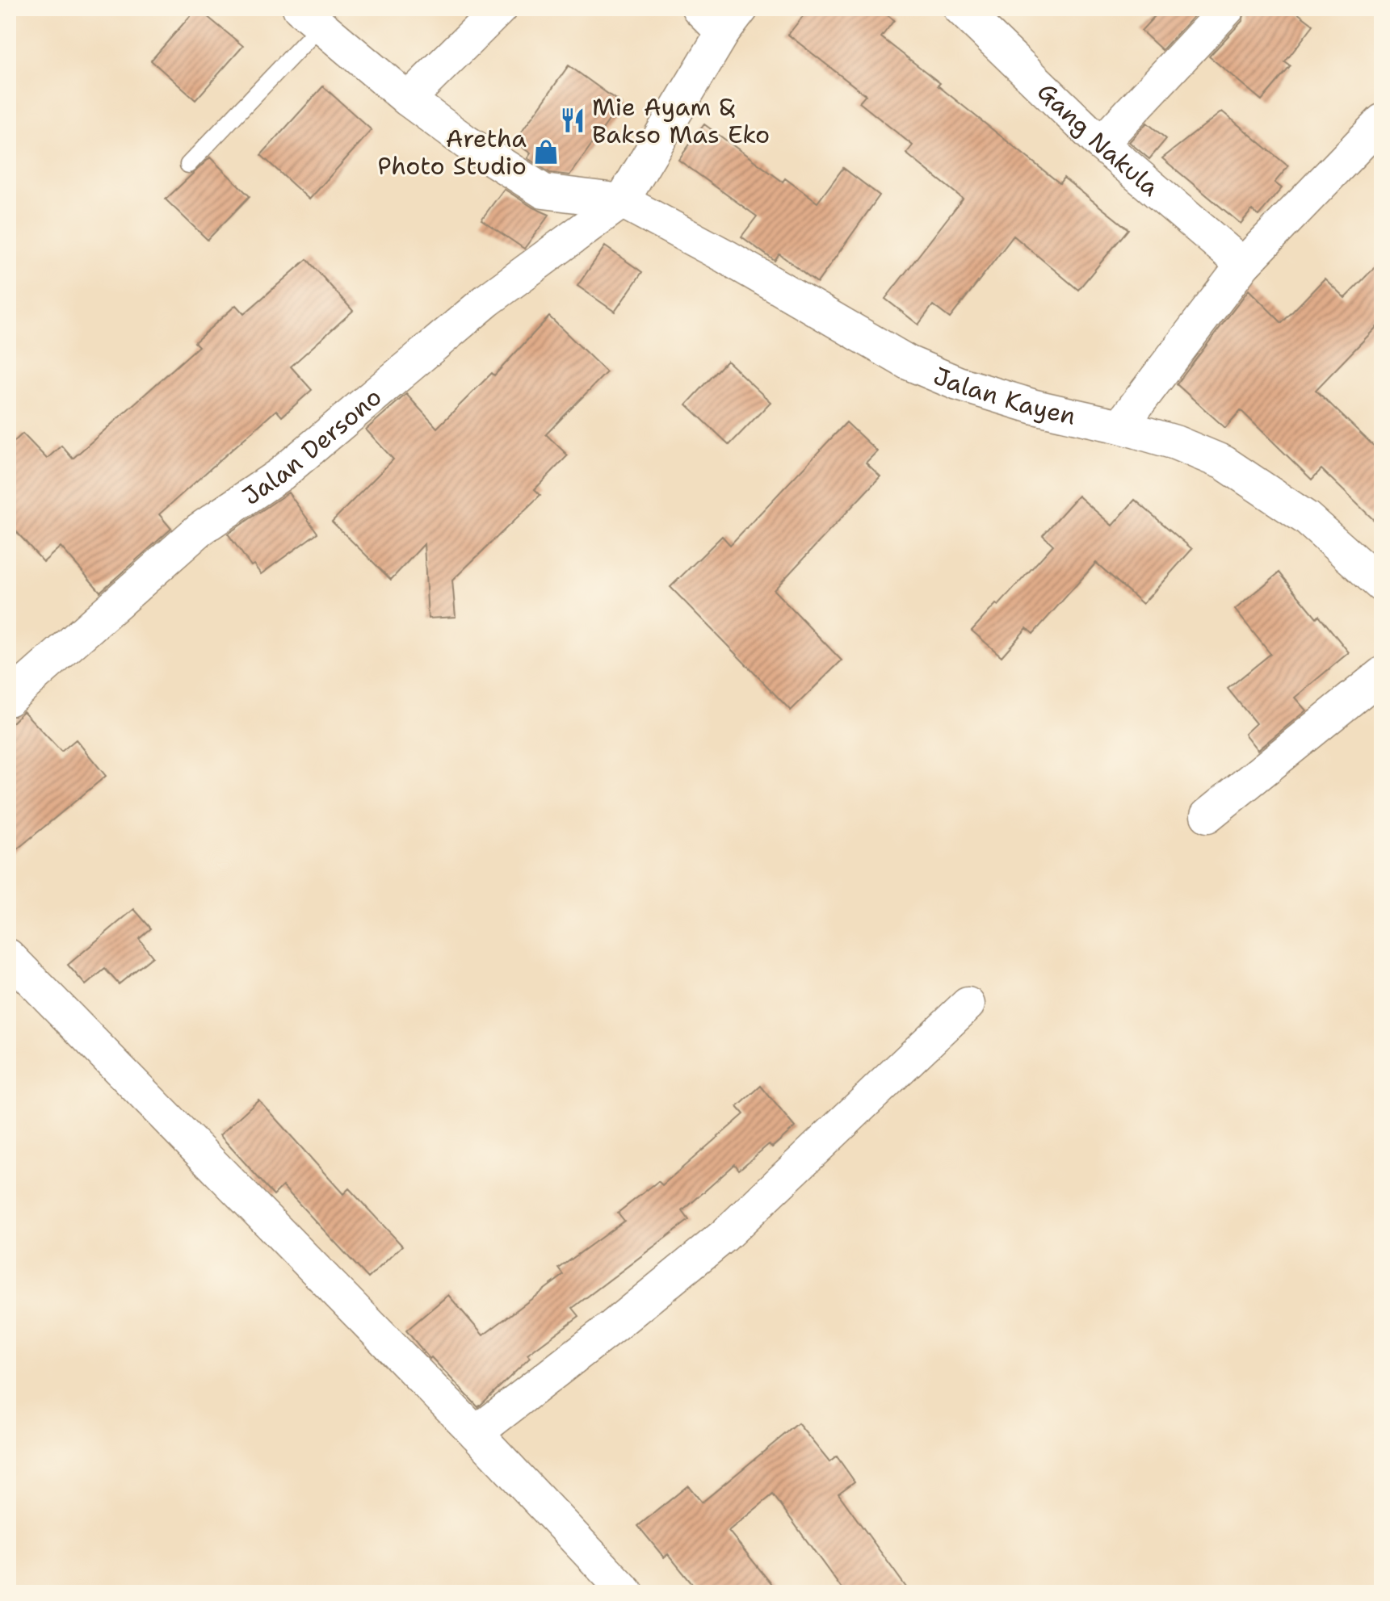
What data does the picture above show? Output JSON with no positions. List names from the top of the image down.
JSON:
{
  "streets": {
    "street": ["Gang Nakula", "Jalan Kayen", "Jalan Dersono"]
  },
  "crossings": [
    ["Jalan Kayen", "Jalan Dersono"]
  ],
  "places": {
    "restaurant": ["Mie Ayam & Bakso Mas Eko"],
    "shop": ["Aretha Photo Studio"]
  }
}
